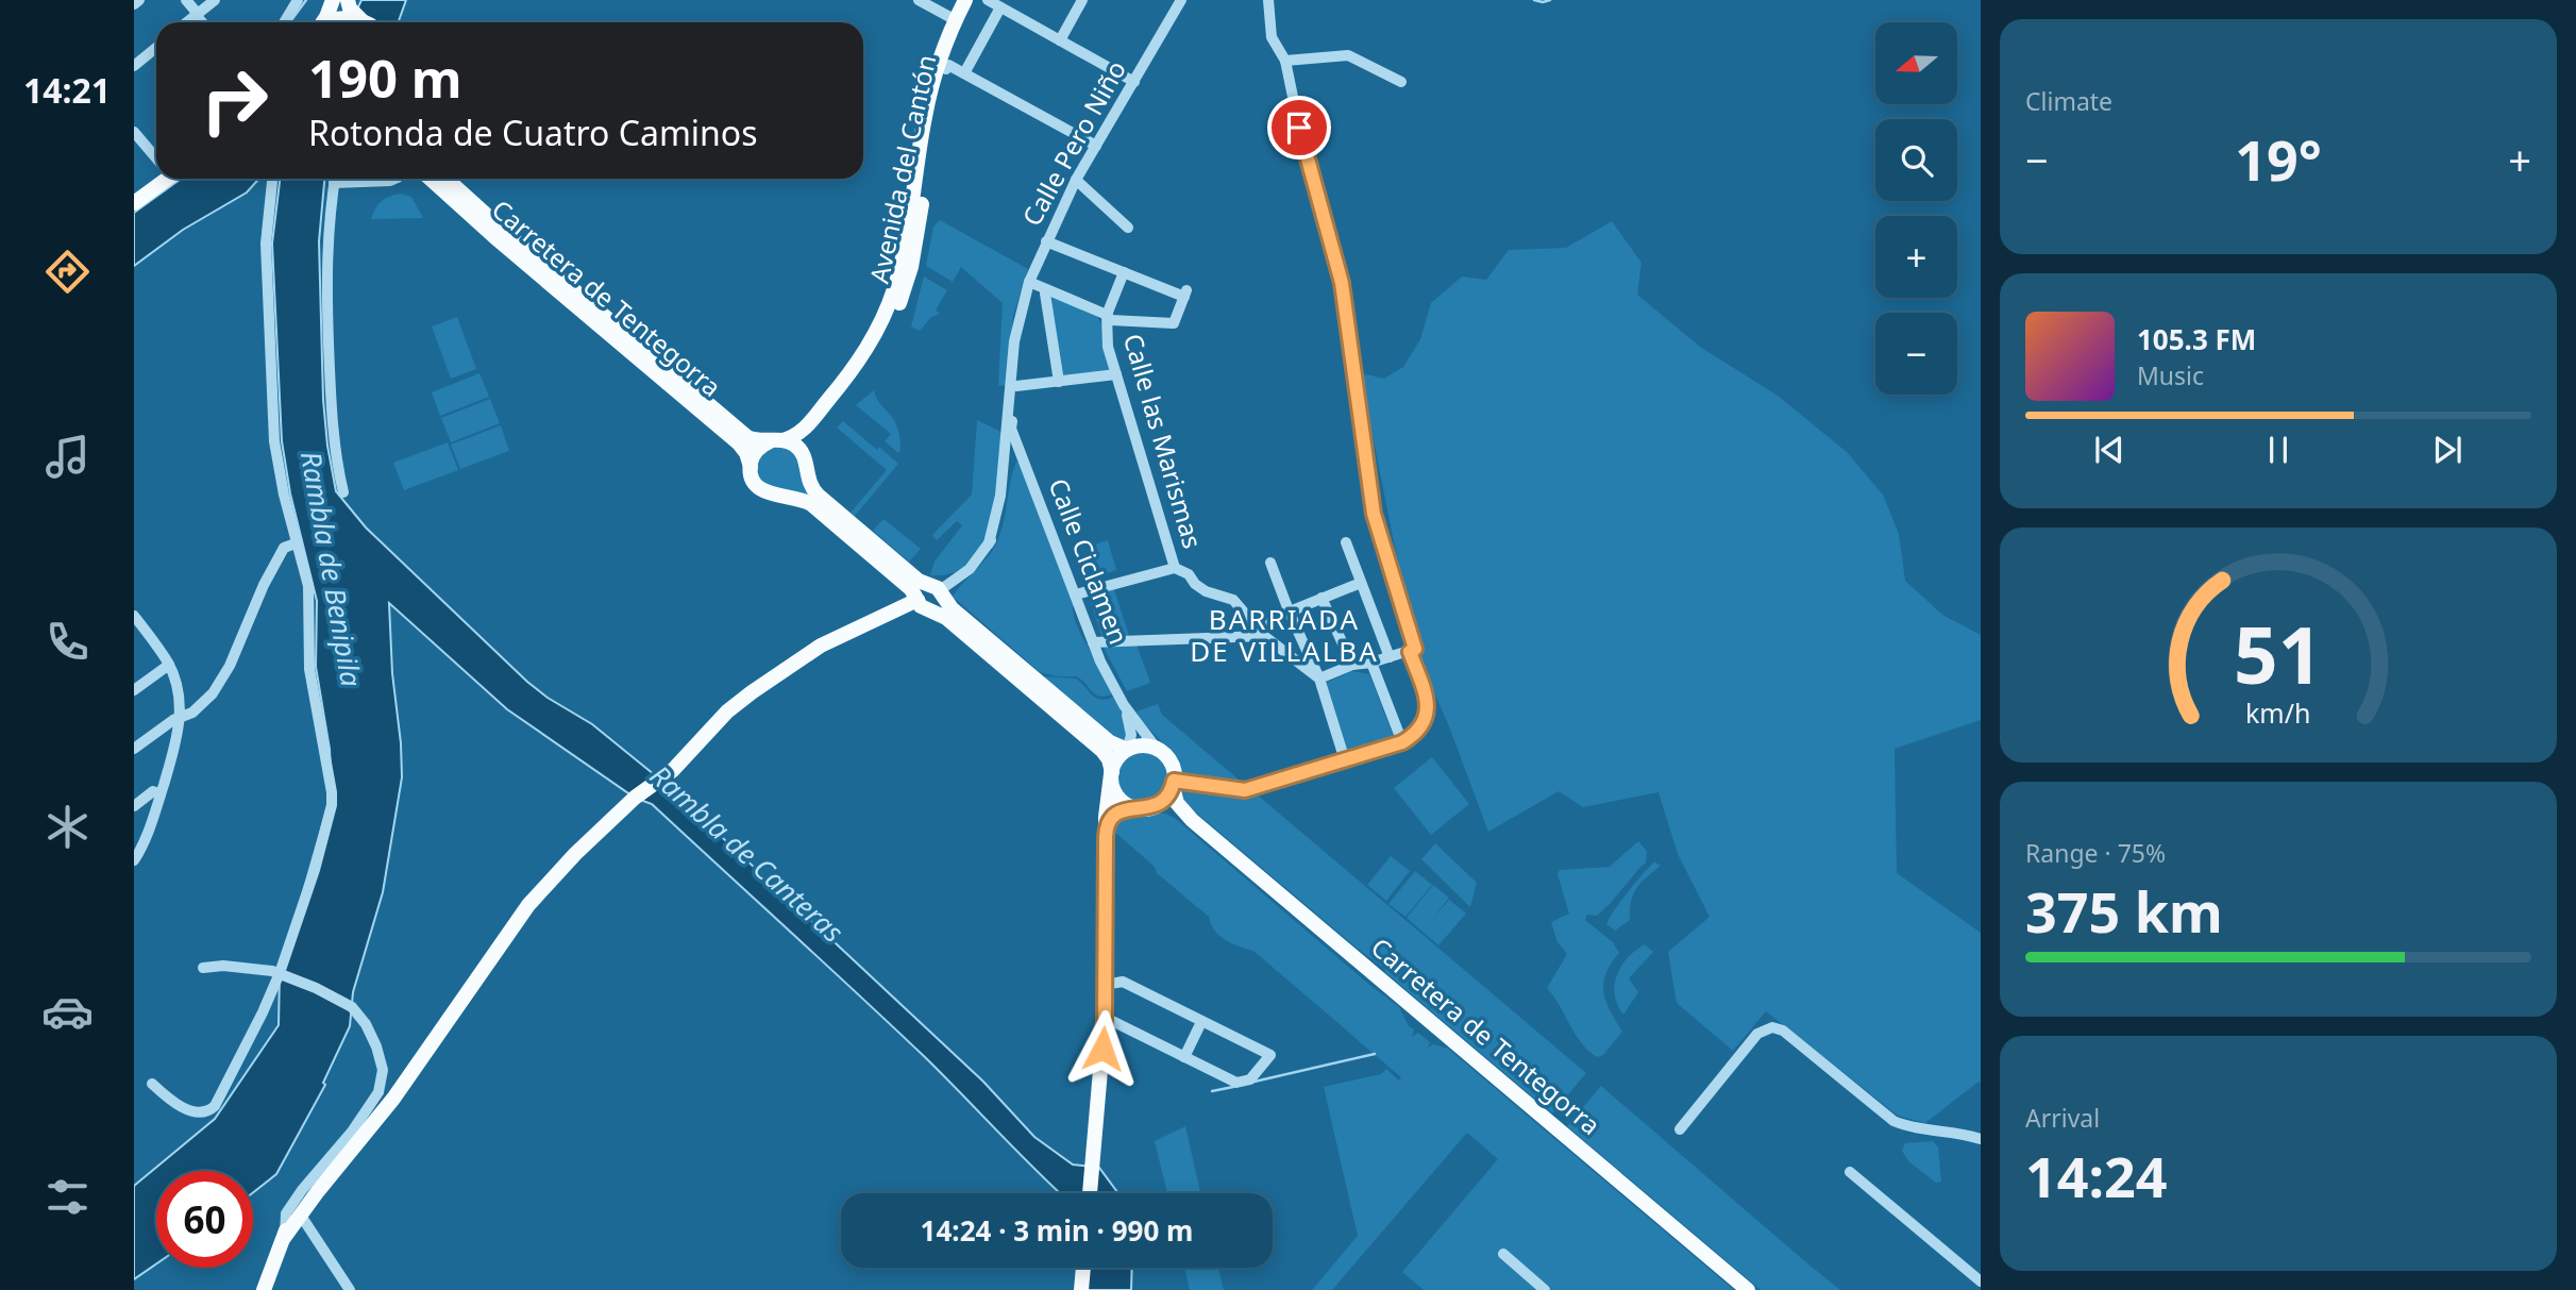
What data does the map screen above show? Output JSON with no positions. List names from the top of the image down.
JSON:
{
  "streets": {
    "main road": ["Avenida del Cantón", "Carretera de Tentegorra"],
    "street": ["Calle Pero Niño", "Calle las Marismas", "Calle Ciclamen"]
  },
  "crossings": [
    ["Calle Pero Niño", "Calle Ciclamen"],
    ["Avenida del Cantón", "Carretera de Tentegorra"],
    ["Carretera de Tentegorra", "Calle Ciclamen"]
  ],
  "districts": ["BARRIADA DE VILLALBA"],
  "water": ["Rambla de Benipila", "Rambla de Canteras"],
  "north": "left",
  "page": {
    "tabs": "14:21",
    "tile": [
      "Climate",
      ["Range · 75%", "375 km"],
      ["Arrival", "14:24"]
    ],
    "map_buttons": ["+", "−"],
    "turn": ["190 m", "Rotonda de Cuatro Caminos"],
    "heat": ["−", "19°", "+"],
    "song": ["105.3 FM", "Music"],
    "limit": "60",
    "trip": "14:24 · 3 min · 990 m",
    "gauge": ["51", "km/h"]
  }
}
